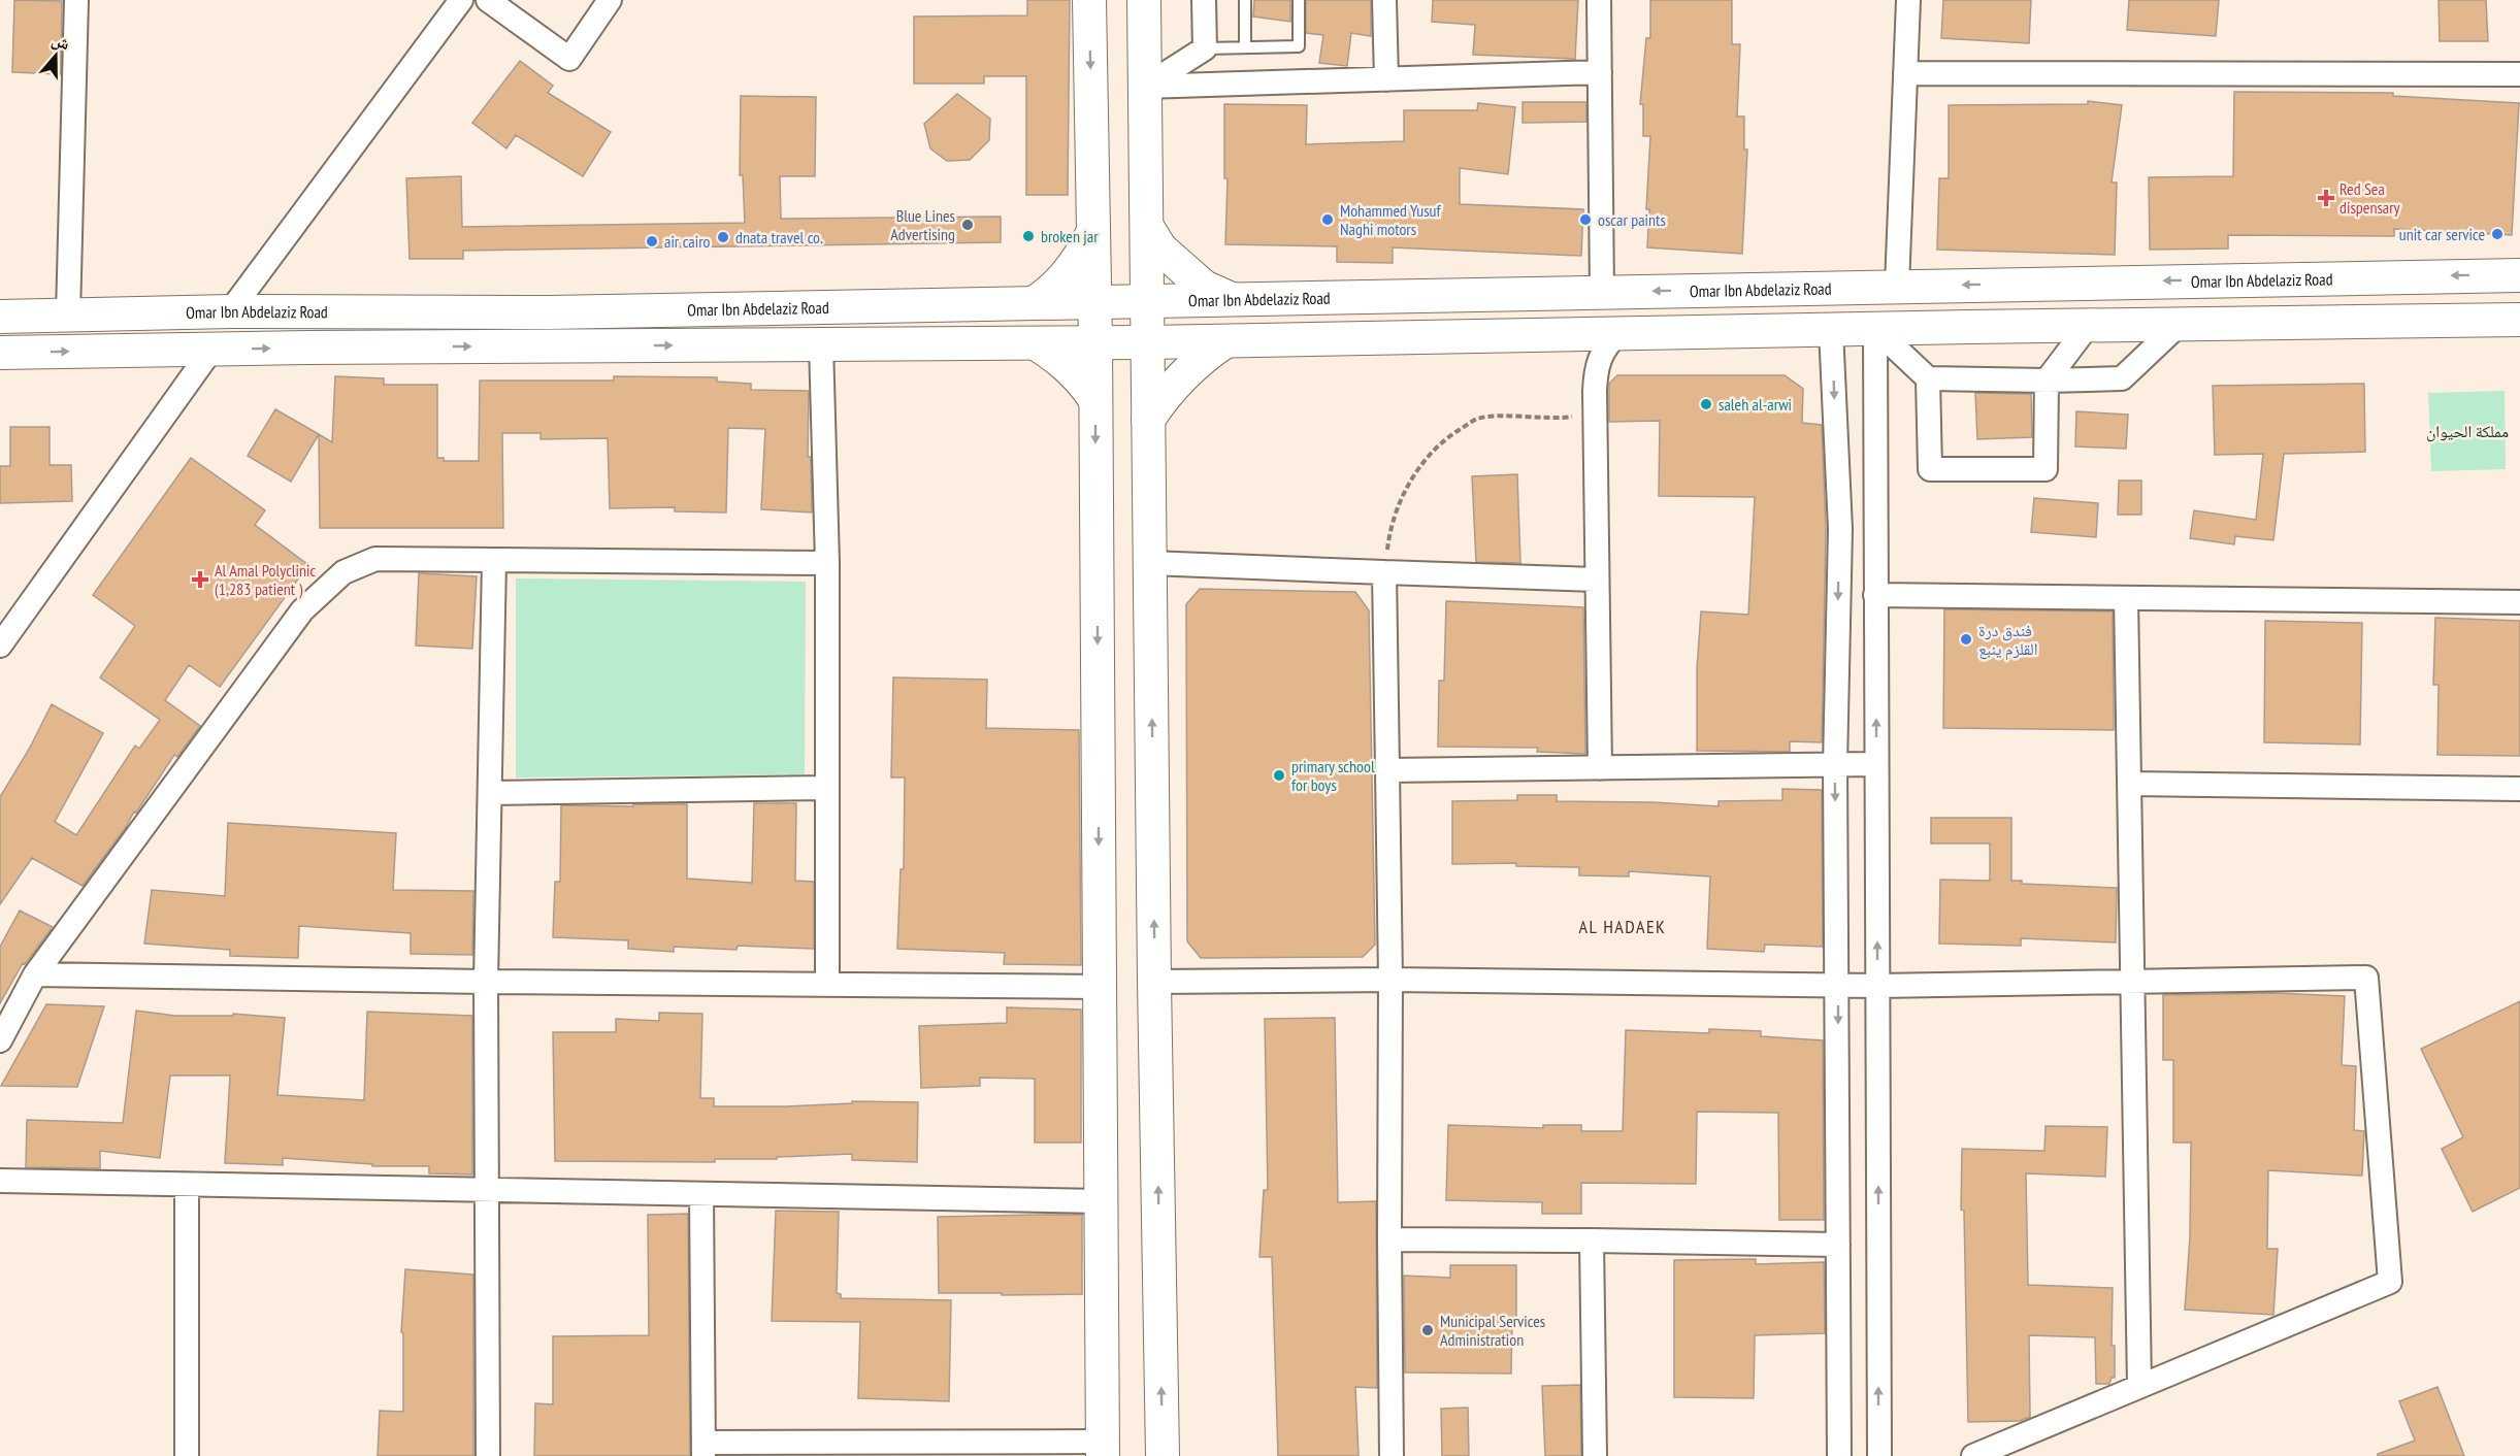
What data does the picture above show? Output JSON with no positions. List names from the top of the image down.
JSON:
{
  "streets": {
    "main road": ["Omar Ibn Abdelaziz Road"]
  },
  "districts": ["AL HADAEK"],
  "parks": ["مملكة الحيوان"],
  "places": {
    "health": ["Red Sea dispensary", "Al Amal Polyclinic (1,283 patient )"],
    "other": [
      "Mohammed Yusuf Naghi motors",
      "oscar paints",
      "Blue Lines Advertising",
      "unit car service",
      "broken jar",
      "dnata travel co.",
      "air cairo",
      "saleh al-arwi",
      "فندق درة القلزم ينبع",
      "primary school for boys",
      "Municipal Services Administration"
    ]
  },
  "north": "top"
}
